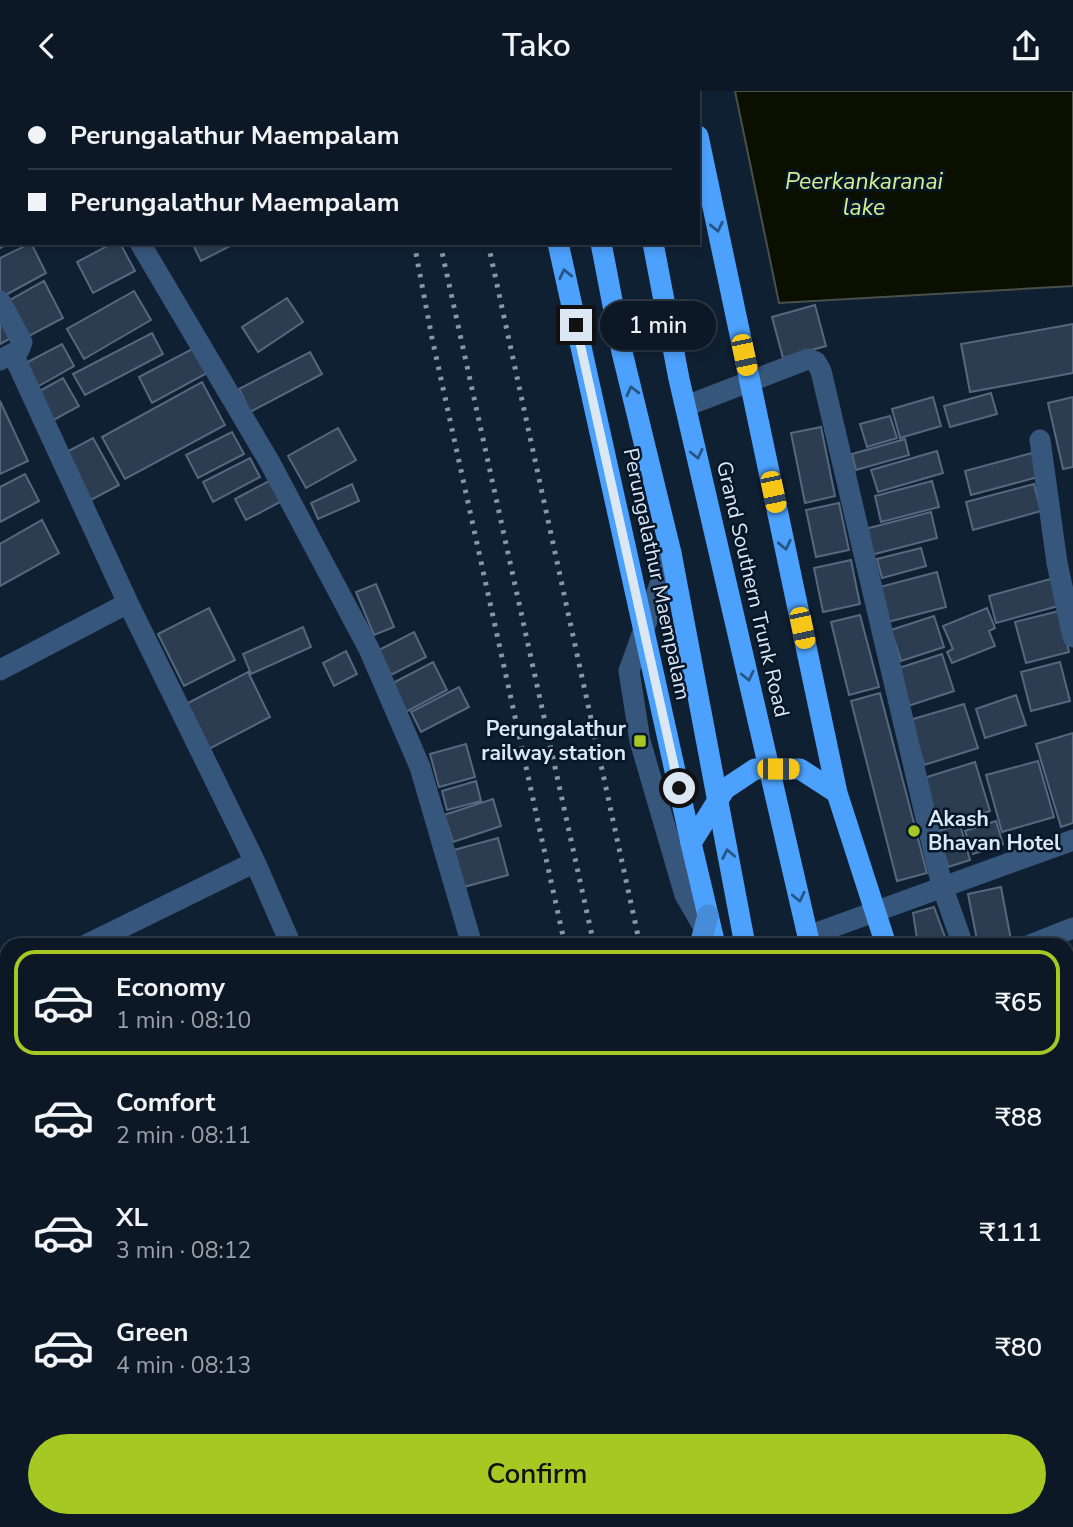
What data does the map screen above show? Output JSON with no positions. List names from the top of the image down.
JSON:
{
  "streets": {
    "highway": ["Perungalathur Maempalam", "Grand Southern Trunk Road"]
  },
  "water": ["Peerkankaranai lake"],
  "places": {
    "transit": ["Perungalathur railway station"],
    "other": ["Akash Bhavan Hotel"]
  },
  "page": {
    "header": "Tako",
    "banner": ["Perungalathur Maempalam", "Perungalathur Maempalam"],
    "bubble": "1 min",
    "list": [
      {
        "name": "Economy",
        "note": "1 min · 08:10",
        "value": "₹65"
      },
      {
        "name": "Comfort",
        "note": "2 min · 08:11",
        "value": "₹88"
      },
      {
        "name": "XL",
        "note": "3 min · 08:12",
        "value": "₹111"
      },
      {
        "name": "Green",
        "note": "4 min · 08:13",
        "value": "₹80"
      }
    ],
    "buttons": "Confirm"
  }
}
